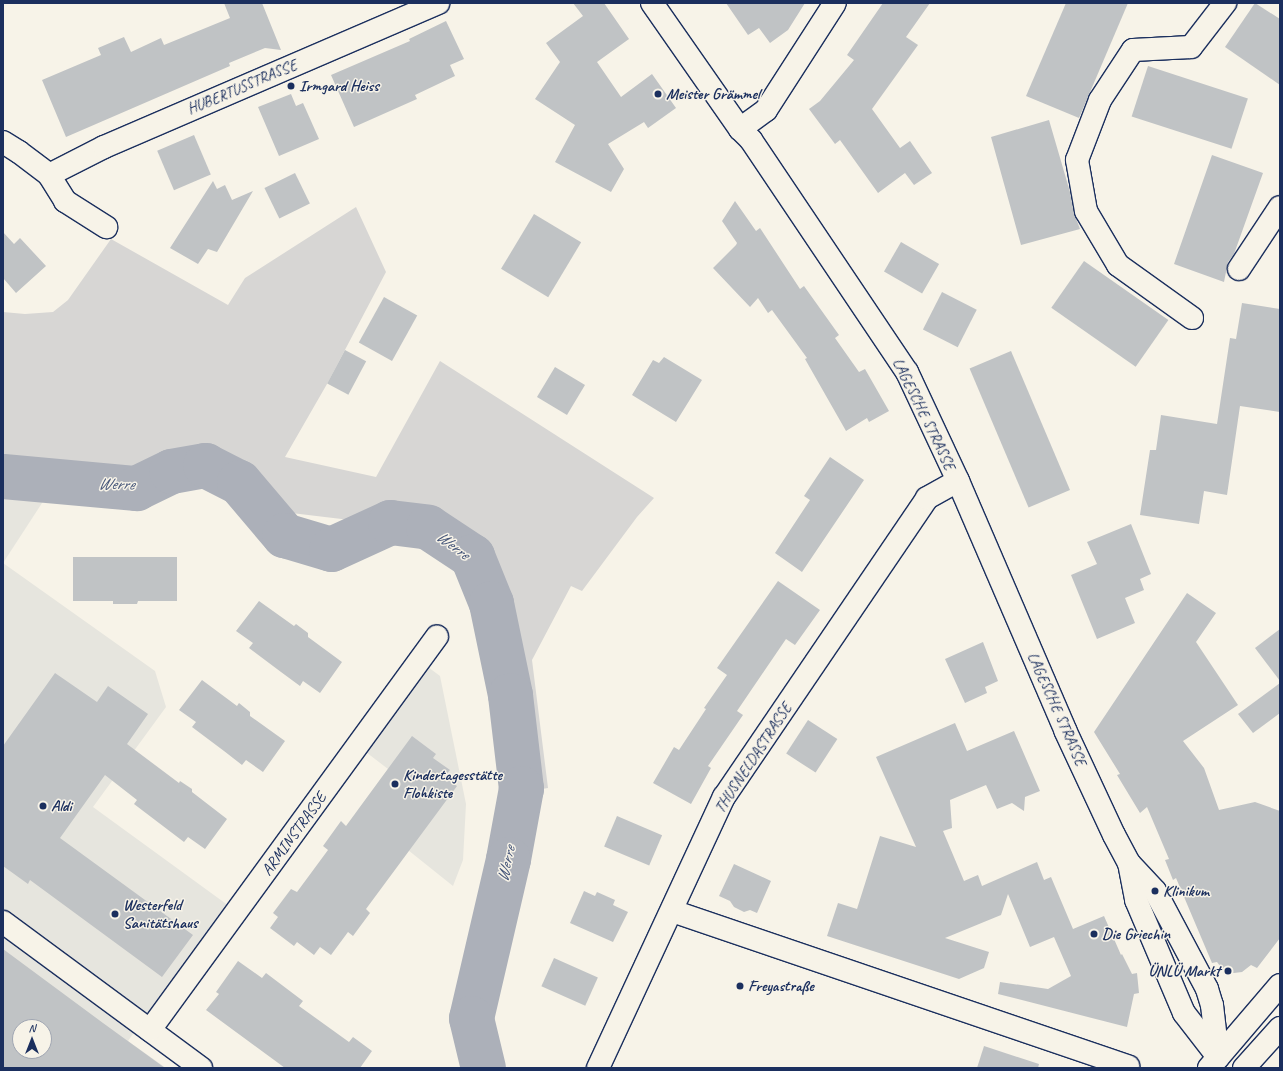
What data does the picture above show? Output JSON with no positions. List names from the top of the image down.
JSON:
{
  "streets": {
    "street": [
      "HUBERTUSSTRASSE",
      "LAGESCHE STRASSE",
      "THUSNELDASTRASSE",
      "ARMINSTRASSE"
    ]
  },
  "crossings": [
    ["LAGESCHE STRASSE", "THUSNELDASTRASSE"]
  ],
  "water": ["Werre"],
  "places": [
    "Irmgard Heiss",
    "Meister Grämmel",
    "Kindertagesstätte Flohkiste",
    "Aldi",
    "Klinikum",
    "Westerfeld Sanitätshaus",
    "Die Griechin",
    "ÜNLÜ Markt",
    "Freyastraße"
  ],
  "north": "top"
}
